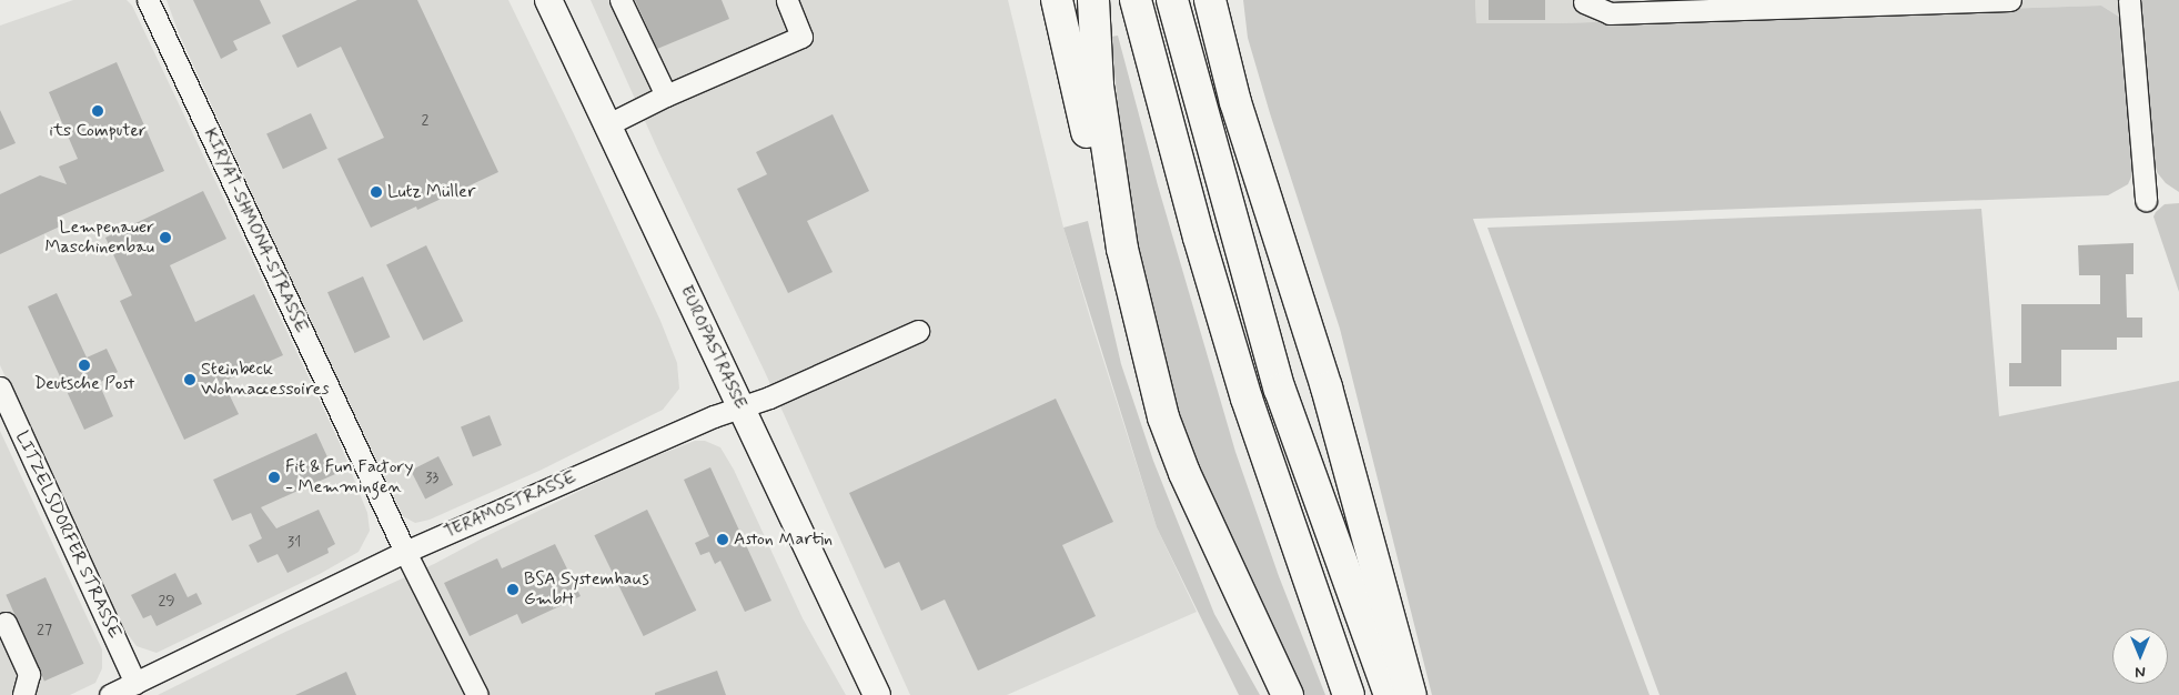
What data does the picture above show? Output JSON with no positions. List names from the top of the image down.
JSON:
{
  "streets": {
    "main road": ["EUROPASTRASSE"],
    "street": ["KIRYAT-SHMONA-STRASSE", "TERAMOSTRASSE", "LITZELSDORFER STRASSE"]
  },
  "crossings": [
    ["KIRYAT-SHMONA-STRASSE", "TERAMOSTRASSE"],
    ["EUROPASTRASSE", "TERAMOSTRASSE"],
    ["TERAMOSTRASSE", "LITZELSDORFER STRASSE"]
  ],
  "places": [
    "its Computer",
    "Lutz Müller",
    "Lempenauer Maschinenbau",
    "Deutsche Post",
    "Steinbeck Wohnaccessoires",
    "Fit & Fun Factory - Memmingen",
    "Aston Martin",
    "BSA Systemhaus GmbH"
  ],
  "house_numbers": [
    "2",
    "33",
    "31",
    "29",
    "27"
  ],
  "north": "bottom"
}
